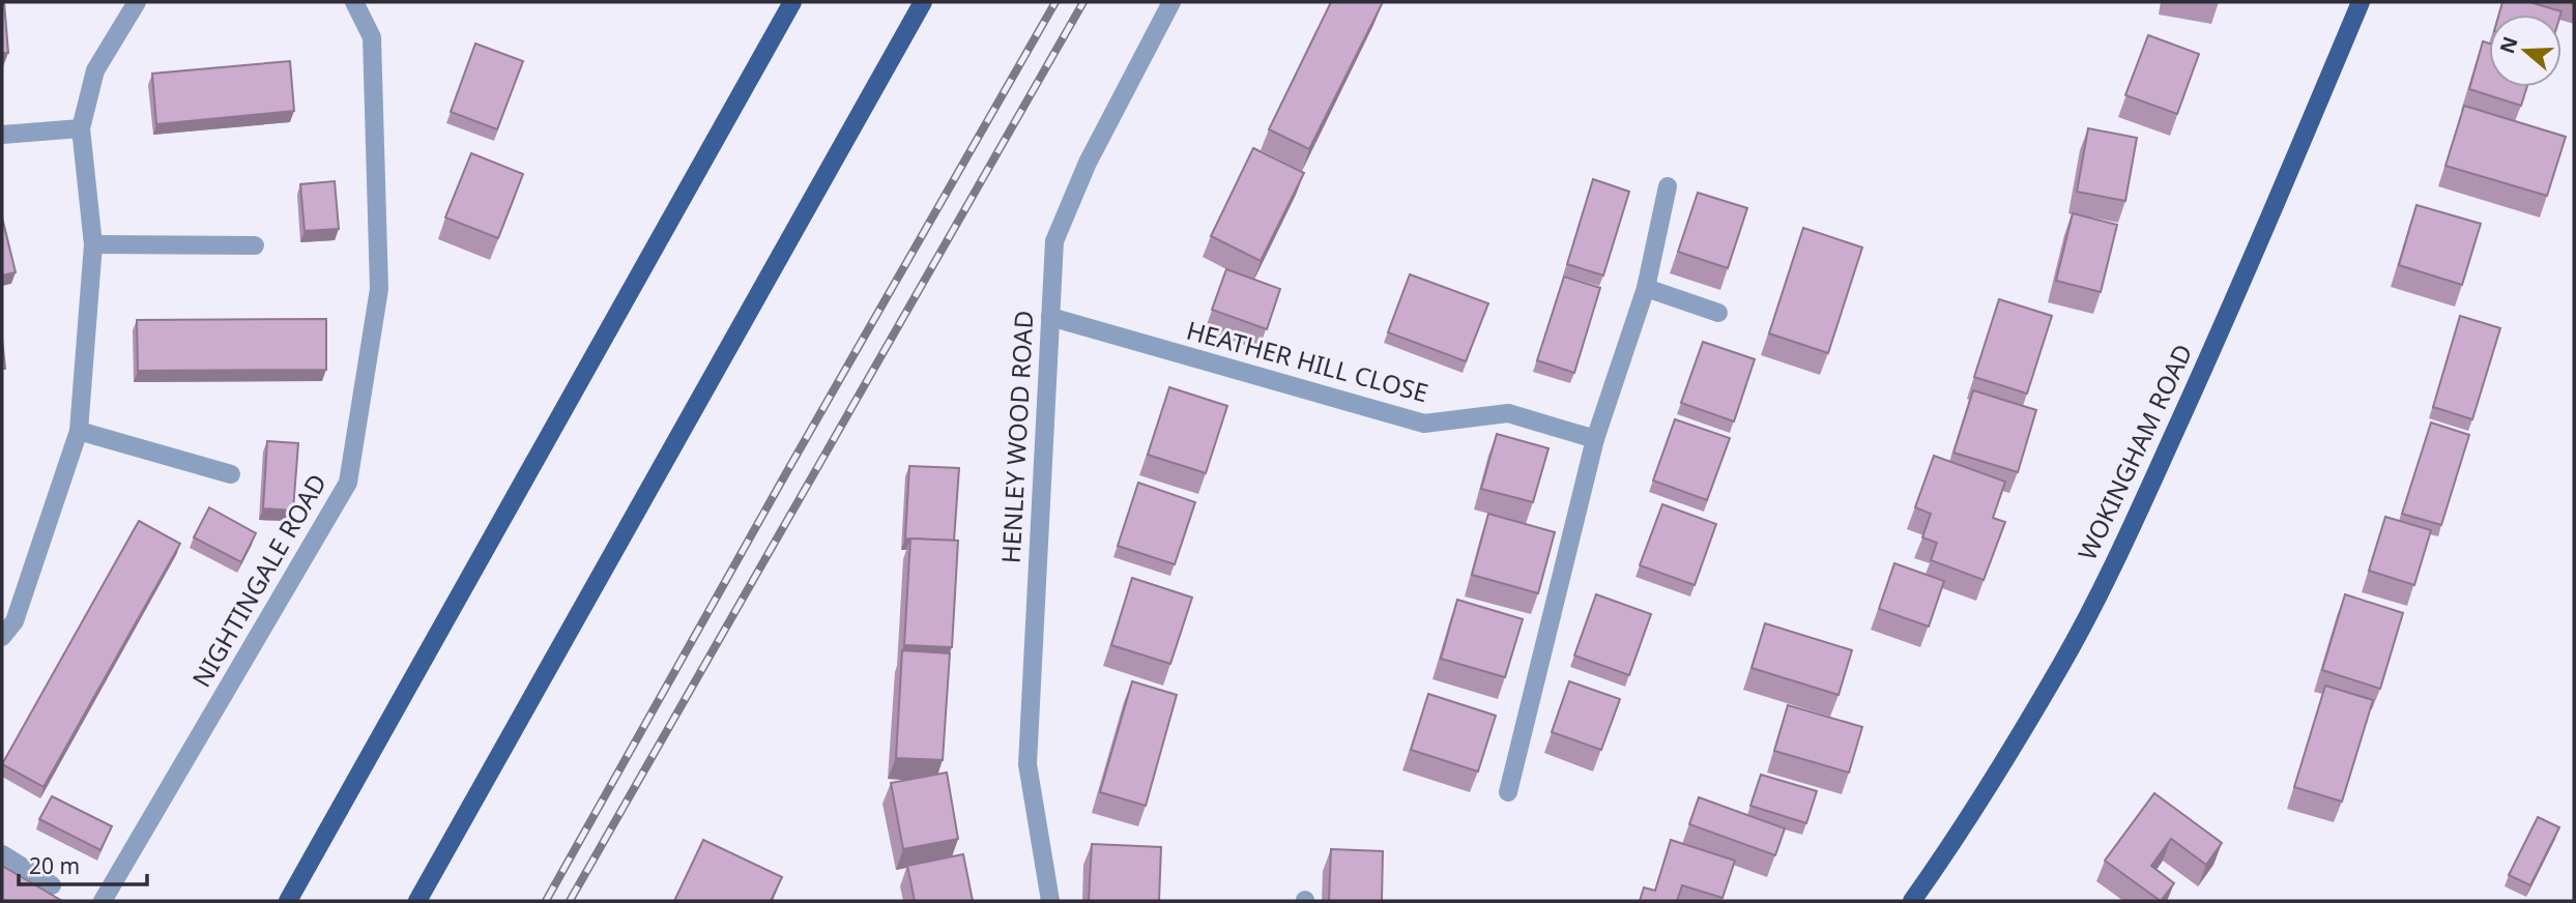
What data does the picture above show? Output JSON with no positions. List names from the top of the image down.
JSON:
{
  "streets": {
    "main road": ["WOKINGHAM ROAD"],
    "street": ["HEATHER HILL CLOSE", "HENLEY WOOD ROAD", "NIGHTINGALE ROAD"]
  },
  "crossings": [
    ["HEATHER HILL CLOSE", "HENLEY WOOD ROAD"]
  ],
  "scale_bar": "20 m",
  "north": "left"
}
